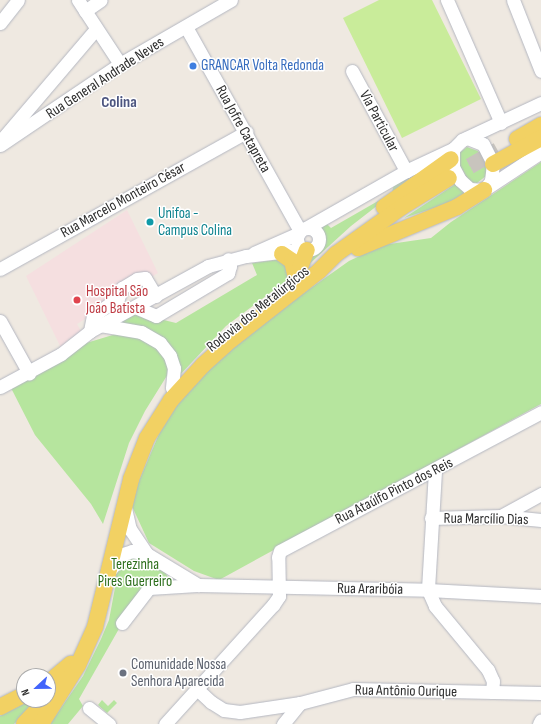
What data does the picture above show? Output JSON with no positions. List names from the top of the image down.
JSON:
{
  "streets": {
    "main road": ["Rodovia dos Metalúrgicos"],
    "street": [
      "Rua General Andrade Neves",
      "Via Particular",
      "Rua Jofre Catapreta",
      "Rua Marcelo Monteiro César",
      "Rua Ataúlfo Pinto dos Reis",
      "Rua Marcílio Dias",
      "Rua Araribóia",
      "Rua Antônio Ourique"
    ]
  },
  "crossings": [
    ["Rua General Andrade Neves", "Rua Jofre Catapreta"],
    ["Rua Jofre Catapreta", "Rua Marcelo Monteiro César"],
    ["Rua Ataúlfo Pinto dos Reis", "Rua Araribóia"]
  ],
  "districts": ["Colina"],
  "parks": ["Terezinha Pires Guerreiro"],
  "places": [
    "GRANCAR Volta Redonda",
    "Unifoa - Campus Colina",
    "Hospital São João Batista",
    "Comunidade Nossa Senhora Aparecida"
  ],
  "north": "left"
}
